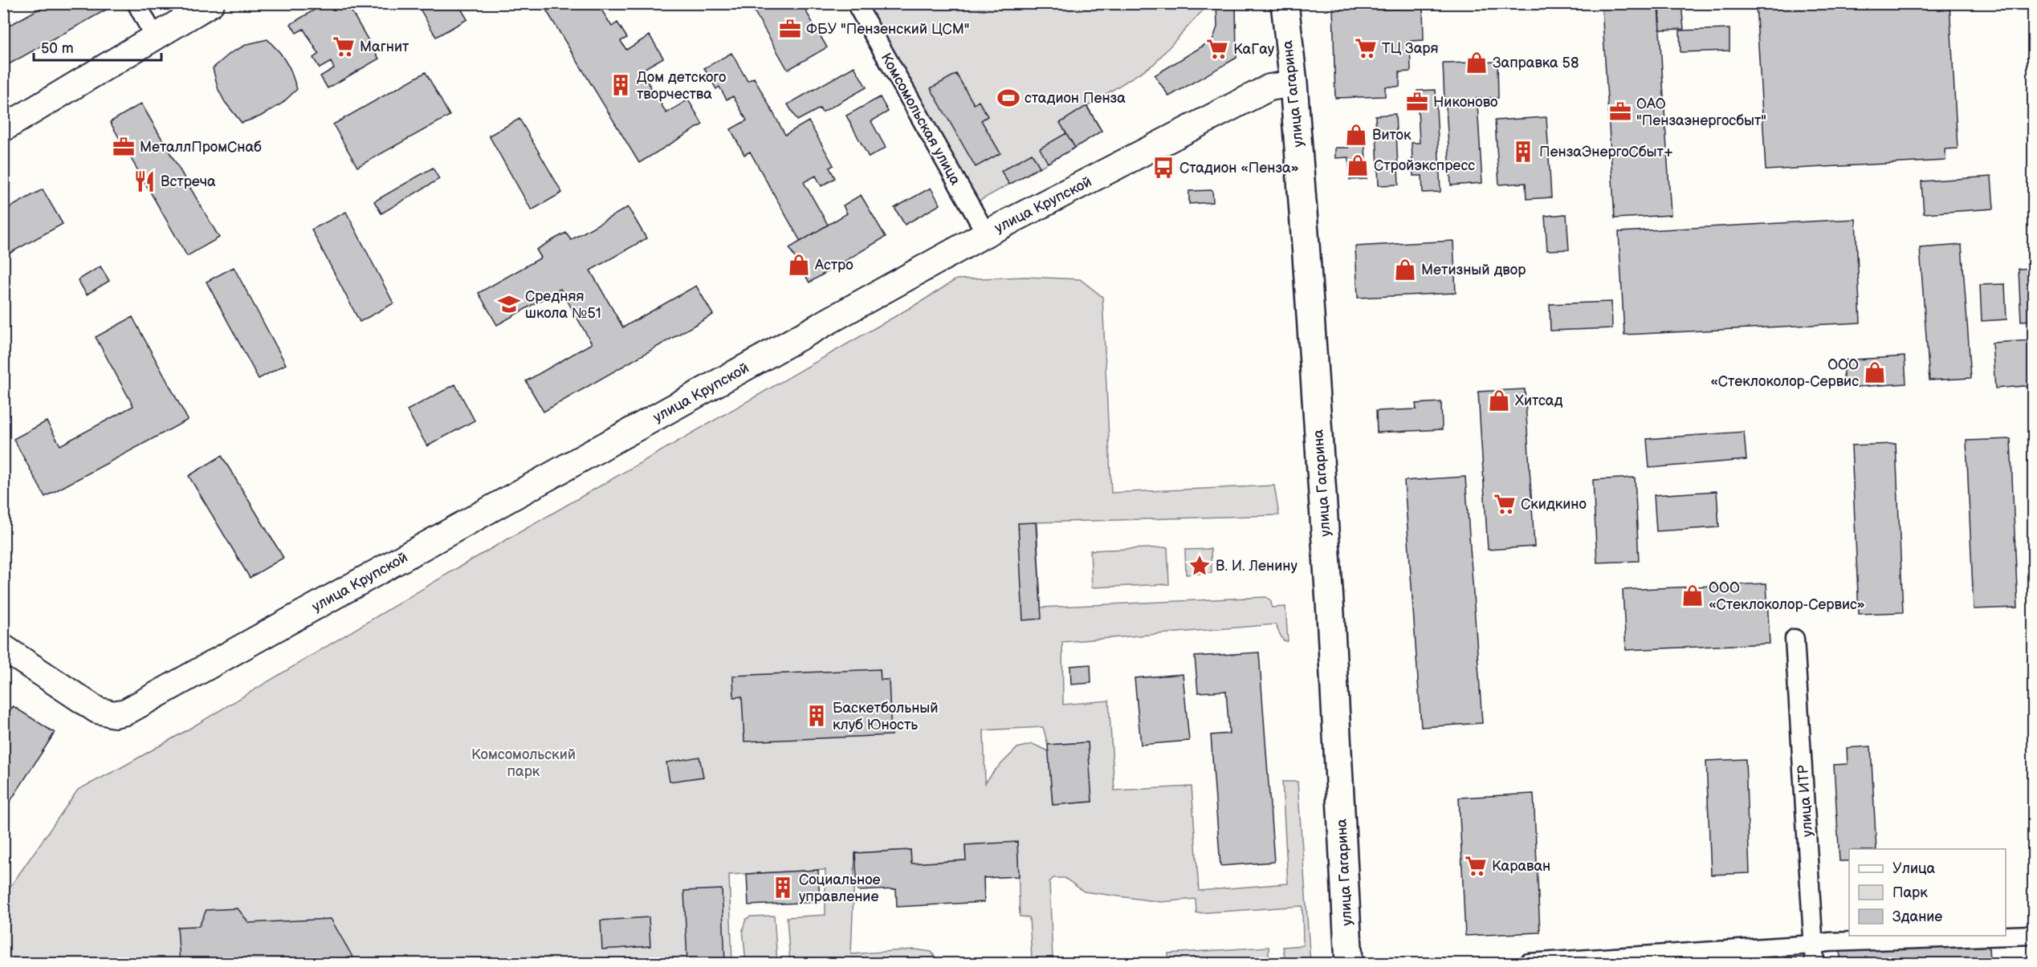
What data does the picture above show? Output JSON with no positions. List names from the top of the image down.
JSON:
{
  "streets": {
    "main road": ["улица Гагарина", "улица Крупской"],
    "street": ["Комсомольская улица", "улица ИТР"]
  },
  "crossings": [
    ["улица Гагарина", "улица Крупской"],
    ["Комсомольская улица", "улица Крупской"]
  ],
  "parks": ["Комсомольский парк"],
  "places": {
    "office": [
      "ФБУ \"Пензенский ЦСМ\"",
      "Никоново",
      "ОАО \"Пензаэнергосбыт\"",
      "МеталлПромСнаб"
    ],
    "supermarket": [
      "Магнит",
      "ТЦ Заря",
      "КаГау",
      "Скидкино",
      "Караван"
    ],
    "shop": [
      "Заправка 58",
      "Виток",
      "Стройэкспресс",
      "Астро",
      "Метизный двор",
      "ООО «Стеклоколор-Сервис",
      "Хитсад",
      "ООО «Стеклоколор-Сервис»"
    ],
    "building": [
      "Дом детского творчества",
      "ПензаЭнергоСбыт+",
      "Баскетбольный клуб Юность",
      "Социальное управление"
    ],
    "sports": ["стадион Пенза"],
    "bus stop": ["Стадион «Пенза»"],
    "restaurant": ["Встреча"],
    "school or university": ["Средняя школа №51"],
    "place": ["В. И. Ленину"]
  },
  "legend": ["Улица", "Парк", "Здание"],
  "scale_bar": "50 m"
}
